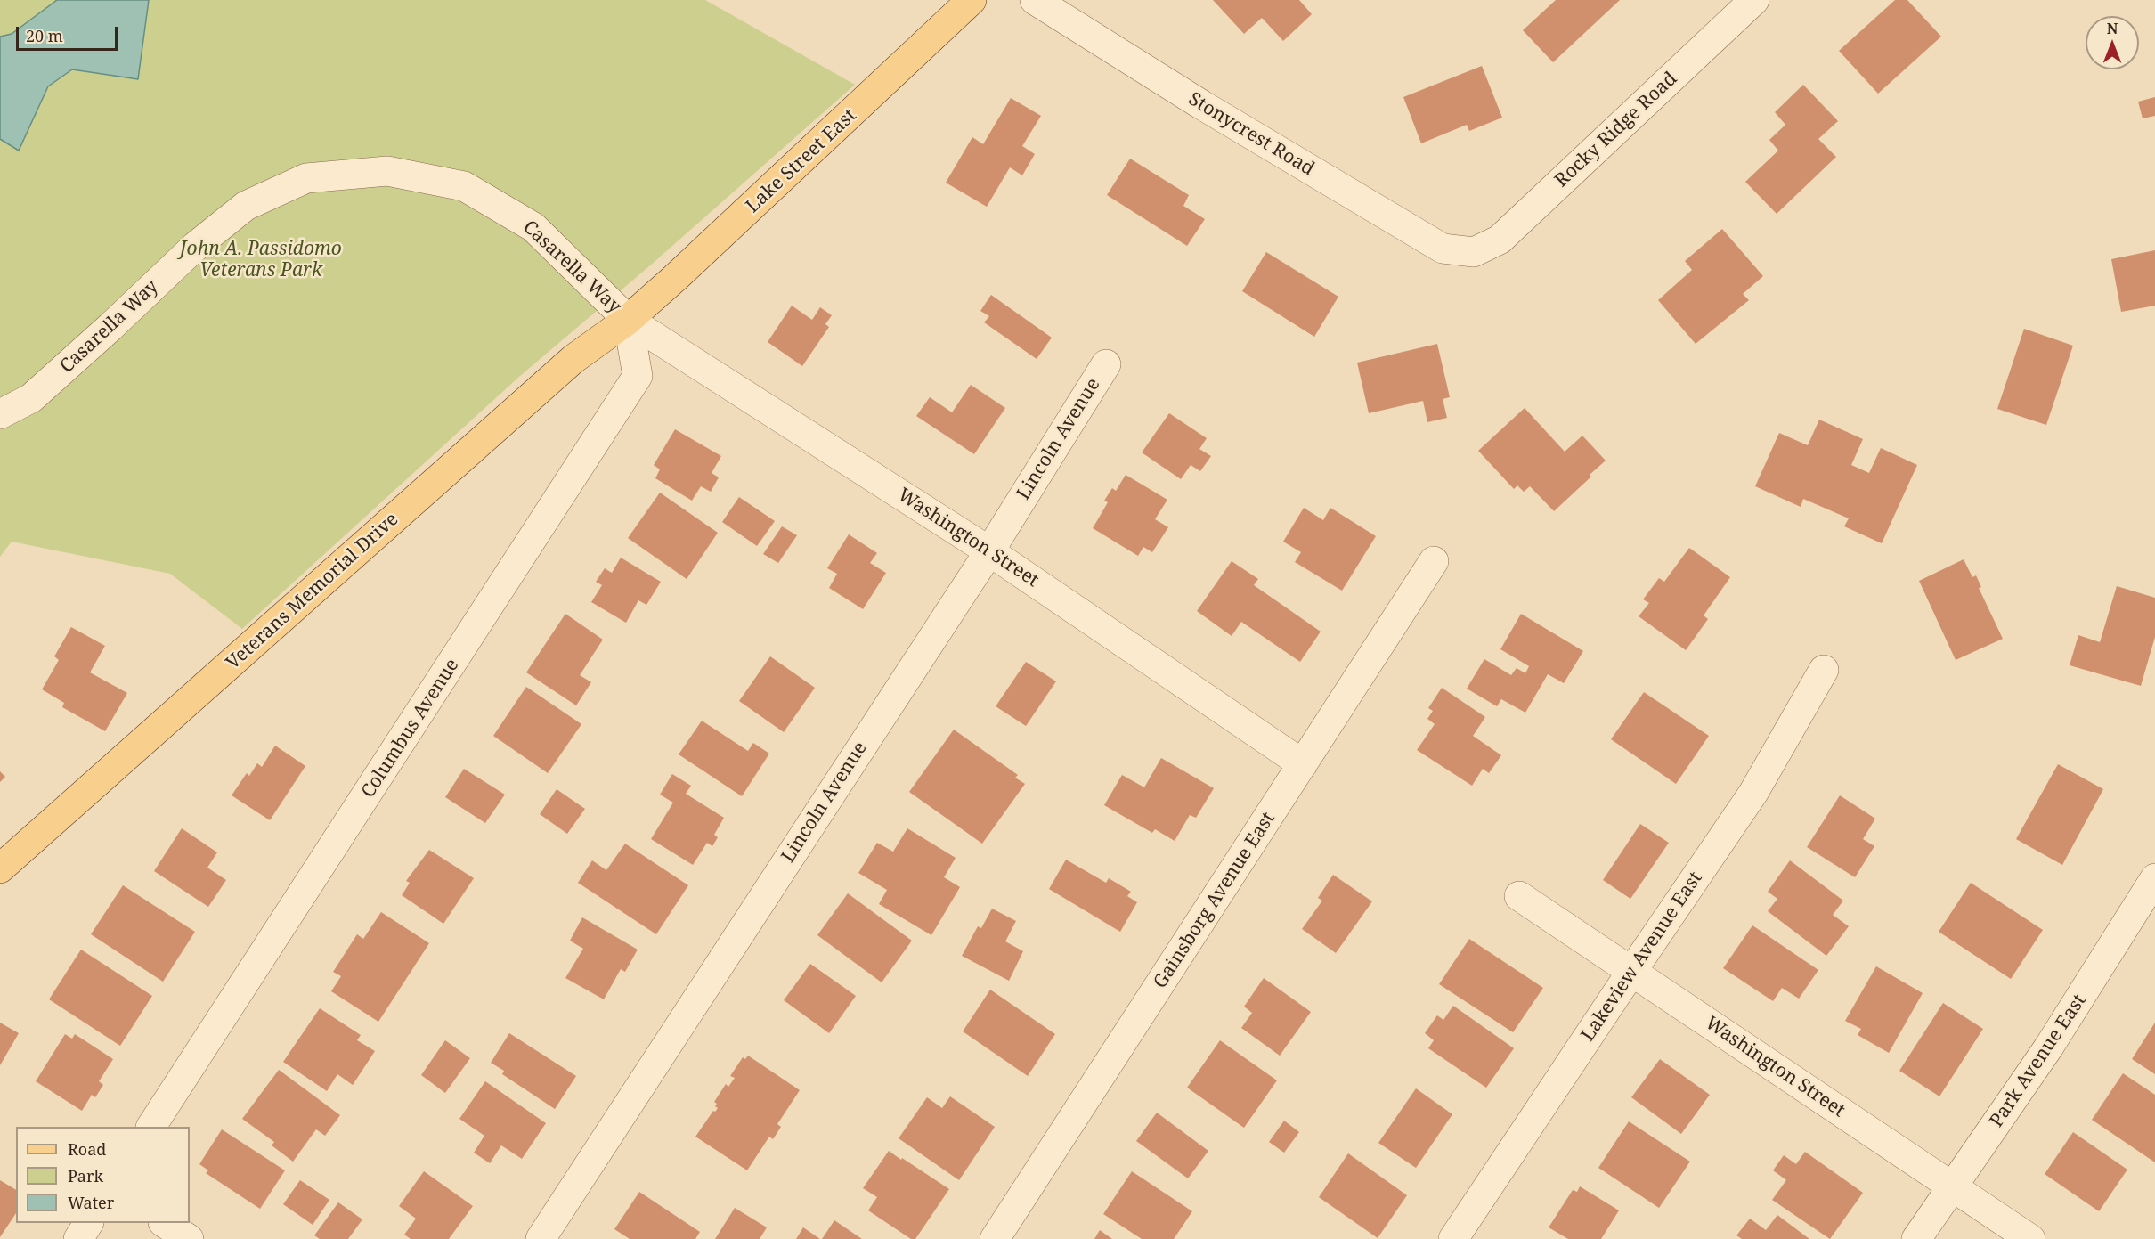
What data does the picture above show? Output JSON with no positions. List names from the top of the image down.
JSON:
{
  "streets": {
    "main road": ["Lake Street East", "Veterans Memorial Drive"],
    "street": [
      "Rocky Ridge Road",
      "Stonycrest Road",
      "Casarella Way",
      "Lincoln Avenue",
      "Washington Street",
      "Columbus Avenue",
      "Gainsborg Avenue East",
      "Lakeview Avenue East",
      "Park Avenue East"
    ]
  },
  "crossings": [
    ["Rocky Ridge Road", "Stonycrest Road"],
    ["Lake Street East", "Casarella Way"],
    ["Lake Street East", "Washington Street"],
    ["Lake Street East", "Veterans Memorial Drive"],
    ["Lake Street East", "Columbus Avenue"],
    ["Casarella Way", "Washington Street"],
    ["Casarella Way", "Veterans Memorial Drive"],
    ["Casarella Way", "Columbus Avenue"],
    ["Lincoln Avenue", "Washington Street"],
    ["Washington Street", "Veterans Memorial Drive"],
    ["Washington Street", "Columbus Avenue"],
    ["Washington Street", "Gainsborg Avenue East"],
    ["Washington Street", "Lakeview Avenue East"],
    ["Washington Street", "Park Avenue East"],
    ["Veterans Memorial Drive", "Columbus Avenue"]
  ],
  "parks": ["John A. Passidomo Veterans Park"],
  "legend": ["Road", "Park", "Water"],
  "scale_bar": "20 m",
  "north": "top"
}
